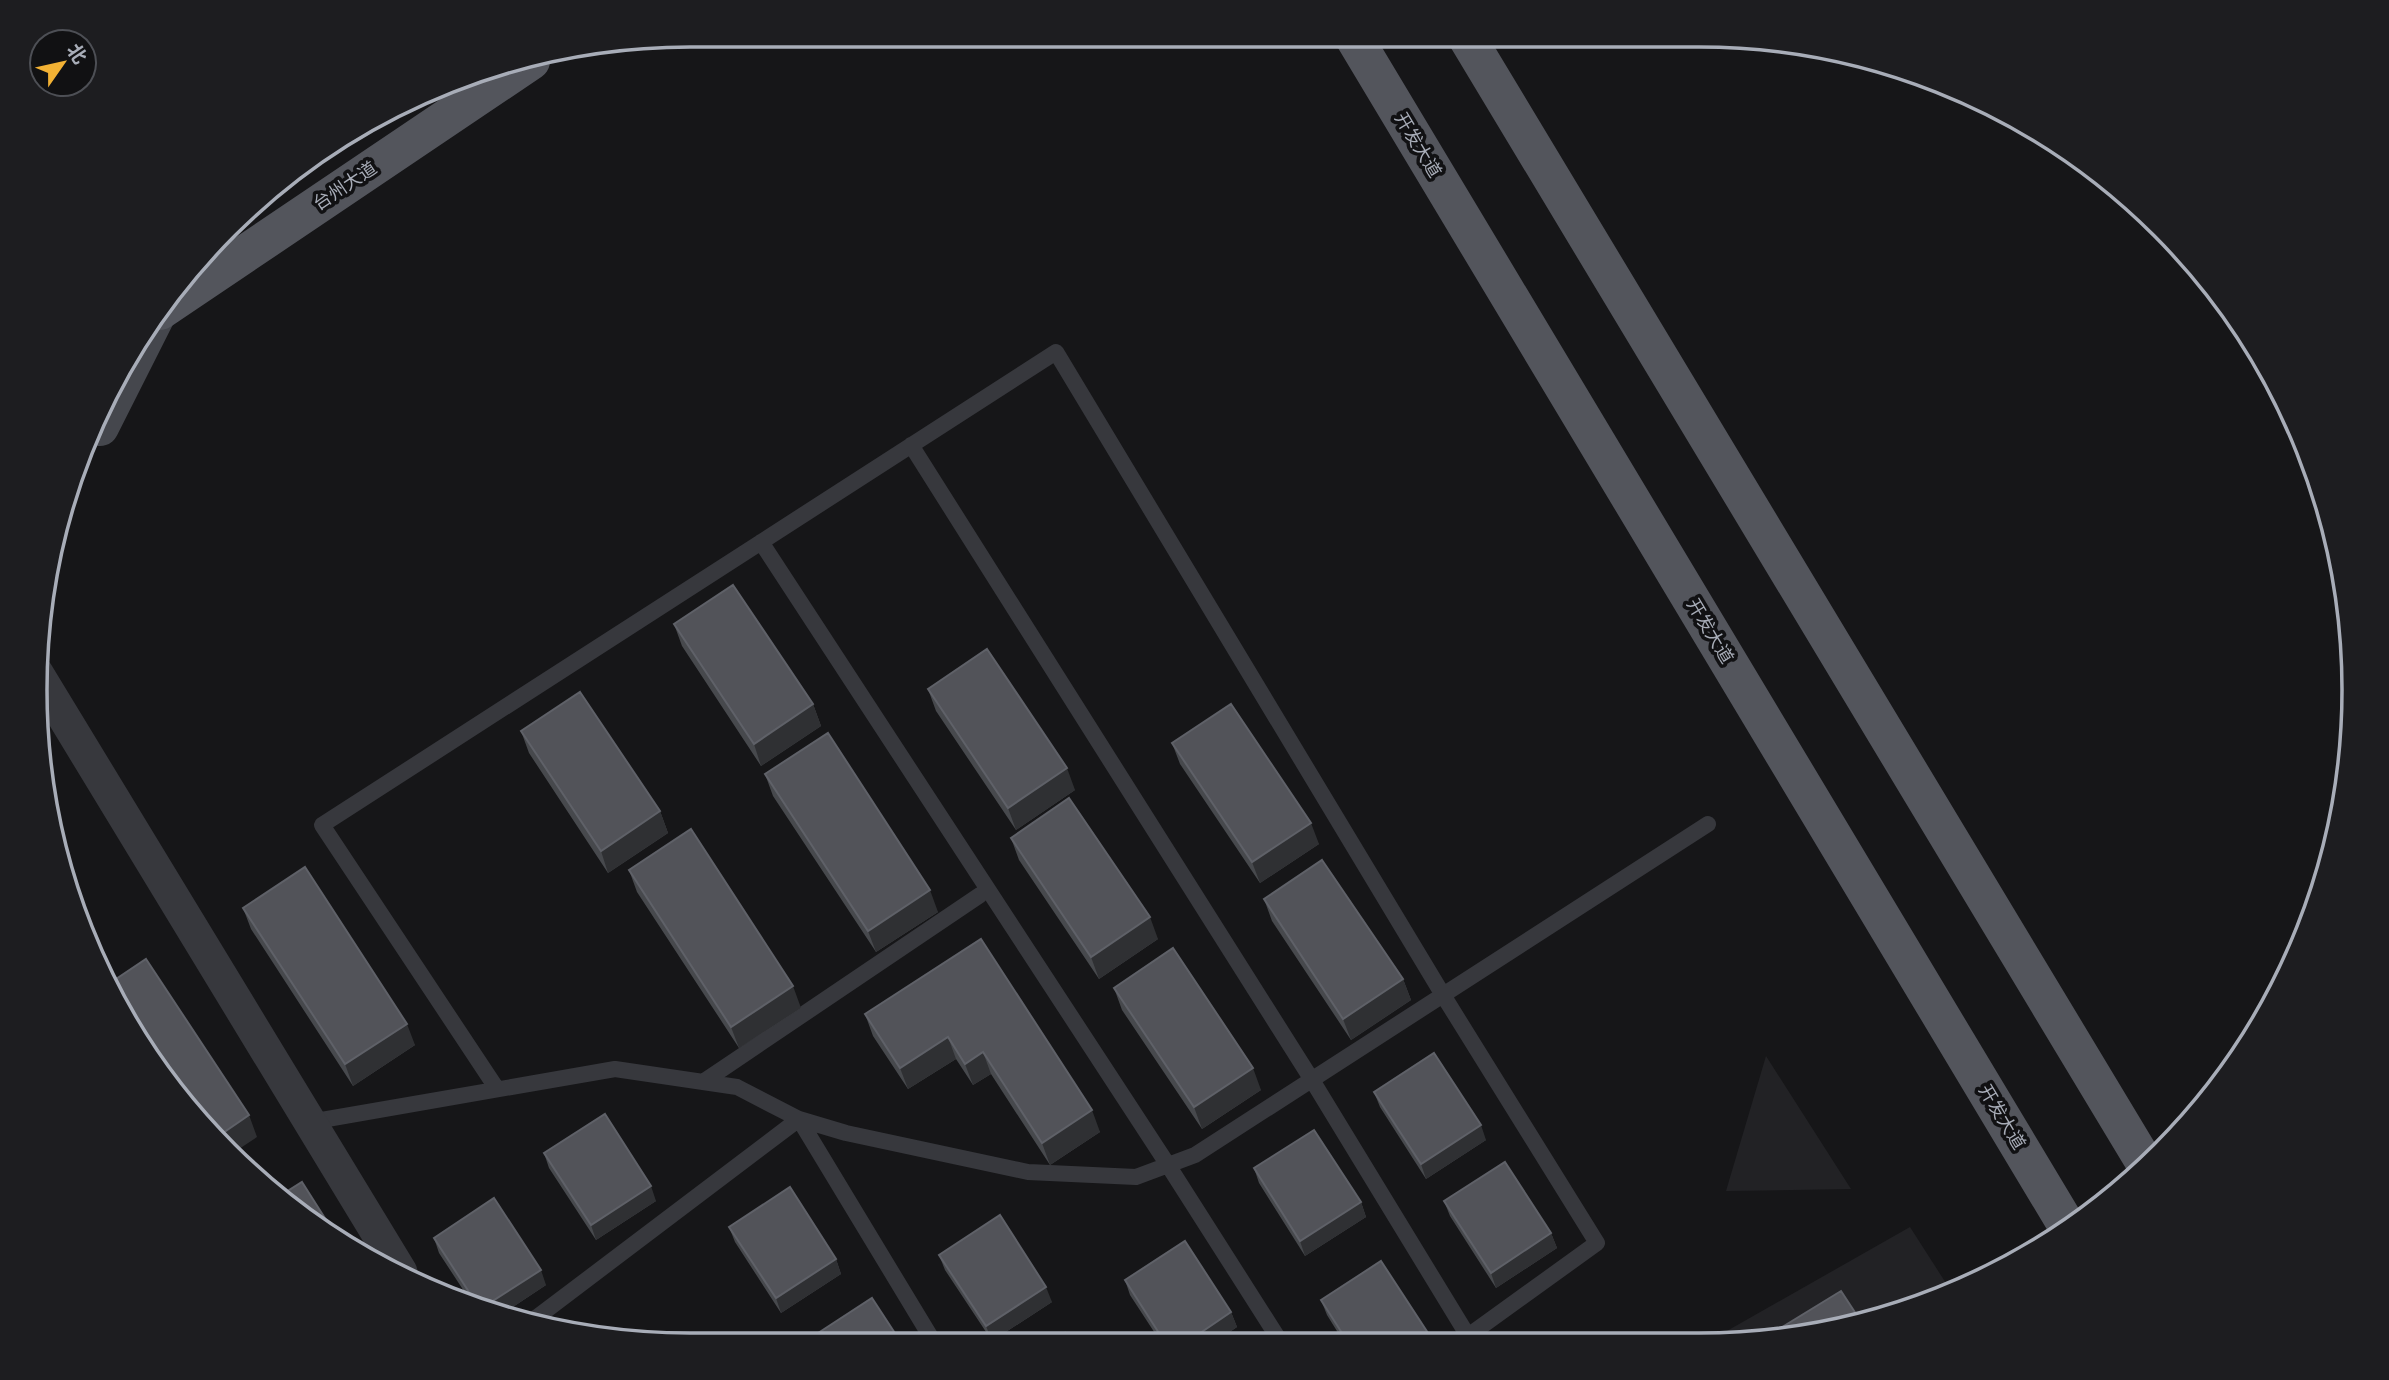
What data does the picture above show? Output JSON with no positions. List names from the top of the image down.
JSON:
{
  "streets": {
    "main road": ["开发大道", "台州大道"]
  },
  "north": "top right"
}
